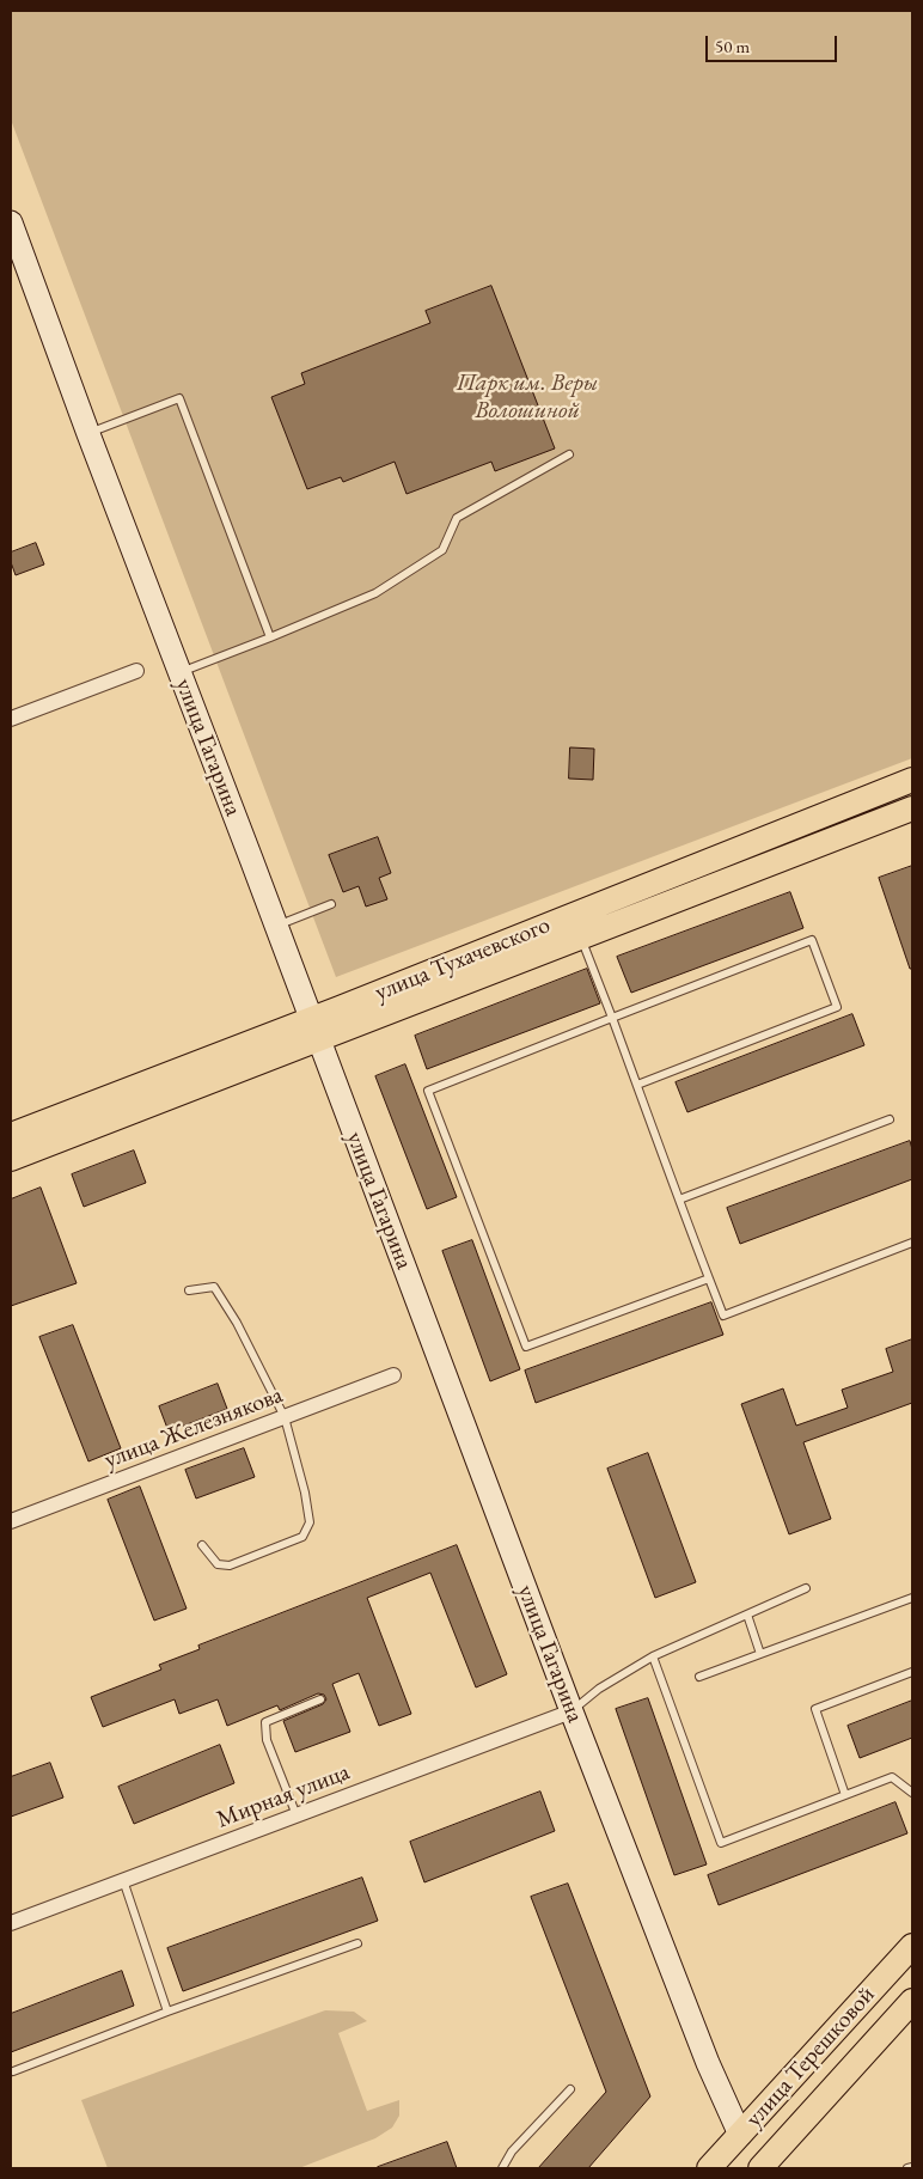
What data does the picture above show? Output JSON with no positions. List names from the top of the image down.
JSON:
{
  "streets": {
    "main road": ["улица Гагарина", "улица Тухачевского", "улица Терешковой"],
    "street": ["улица Железнякова", "Мирная улица"]
  },
  "crossings": [
    ["улица Гагарина", "улица Тухачевского"],
    ["улица Гагарина", "Мирная улица"],
    ["улица Гагарина", "улица Терешковой"]
  ],
  "parks": ["Парк им. Веры Волошиной"],
  "scale_bar": "50 m"
}
